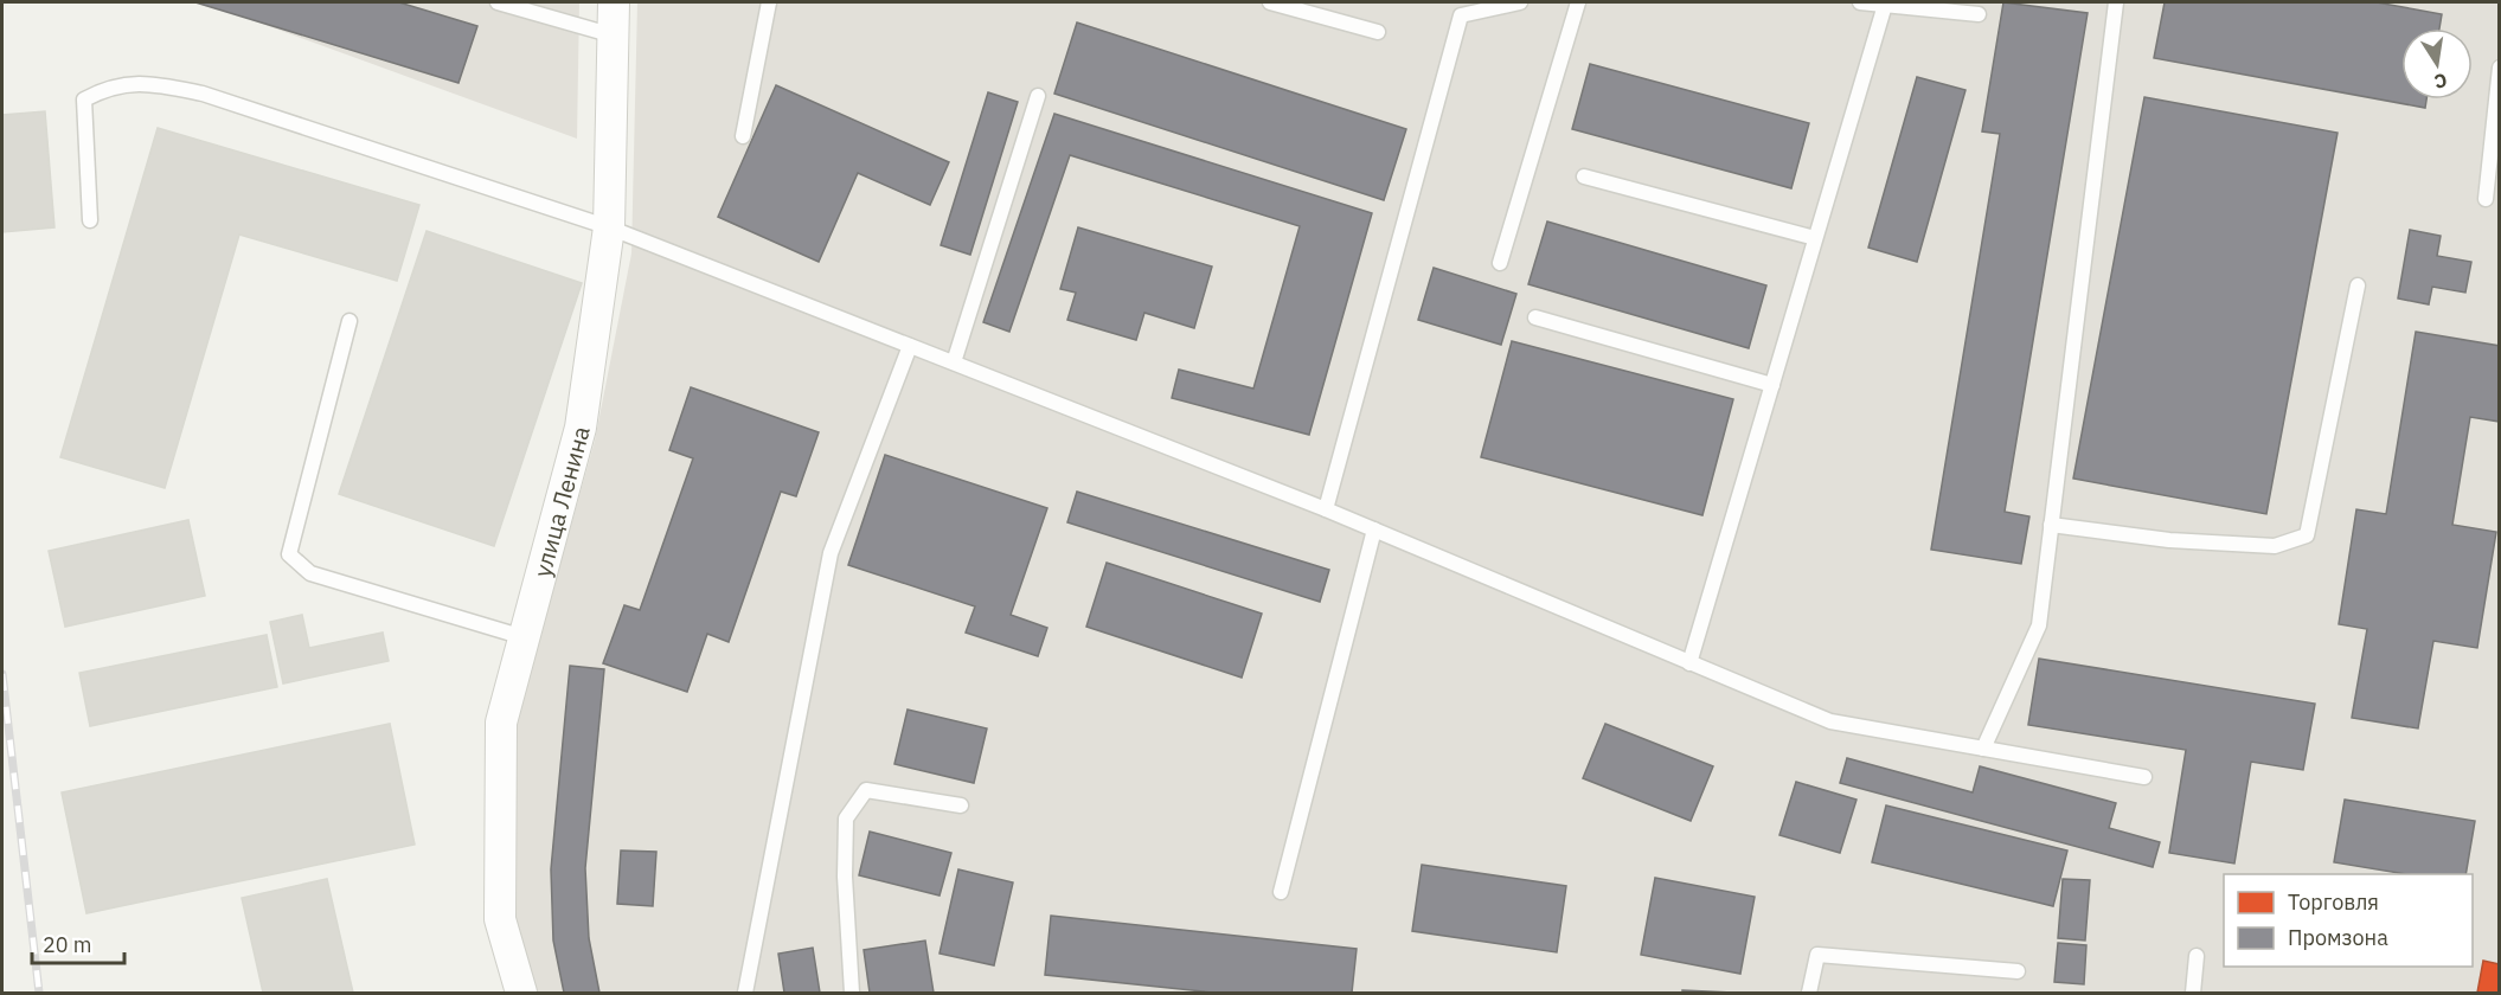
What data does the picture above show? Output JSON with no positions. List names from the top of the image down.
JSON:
{
  "streets": {
    "street": ["улица Ленина"]
  },
  "legend": ["Торговля", "Промзона"],
  "scale_bar": "20 m",
  "north": "bottom"
}
